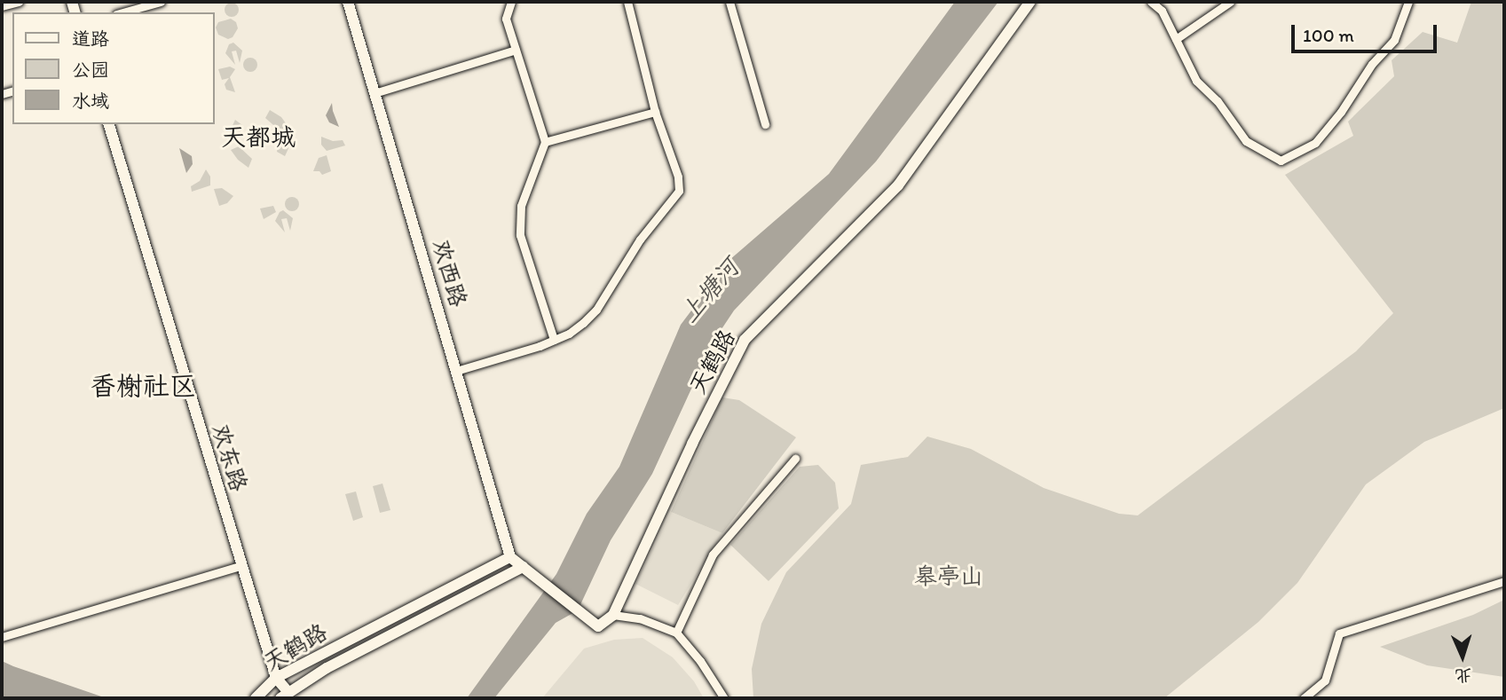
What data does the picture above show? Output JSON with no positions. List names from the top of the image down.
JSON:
{
  "streets": {
    "main road": ["欢西路", "天鹤路", "欢东路"]
  },
  "crossings": [
    ["欢西路", "天鹤路"],
    ["天鹤路", "欢东路"]
  ],
  "districts": ["天都城", "香榭社区"],
  "water": ["上塘河"],
  "parks": ["皋亭山"],
  "legend": ["道路", "公园", "水域"],
  "scale_bar": "100 m",
  "north": "bottom"
}
